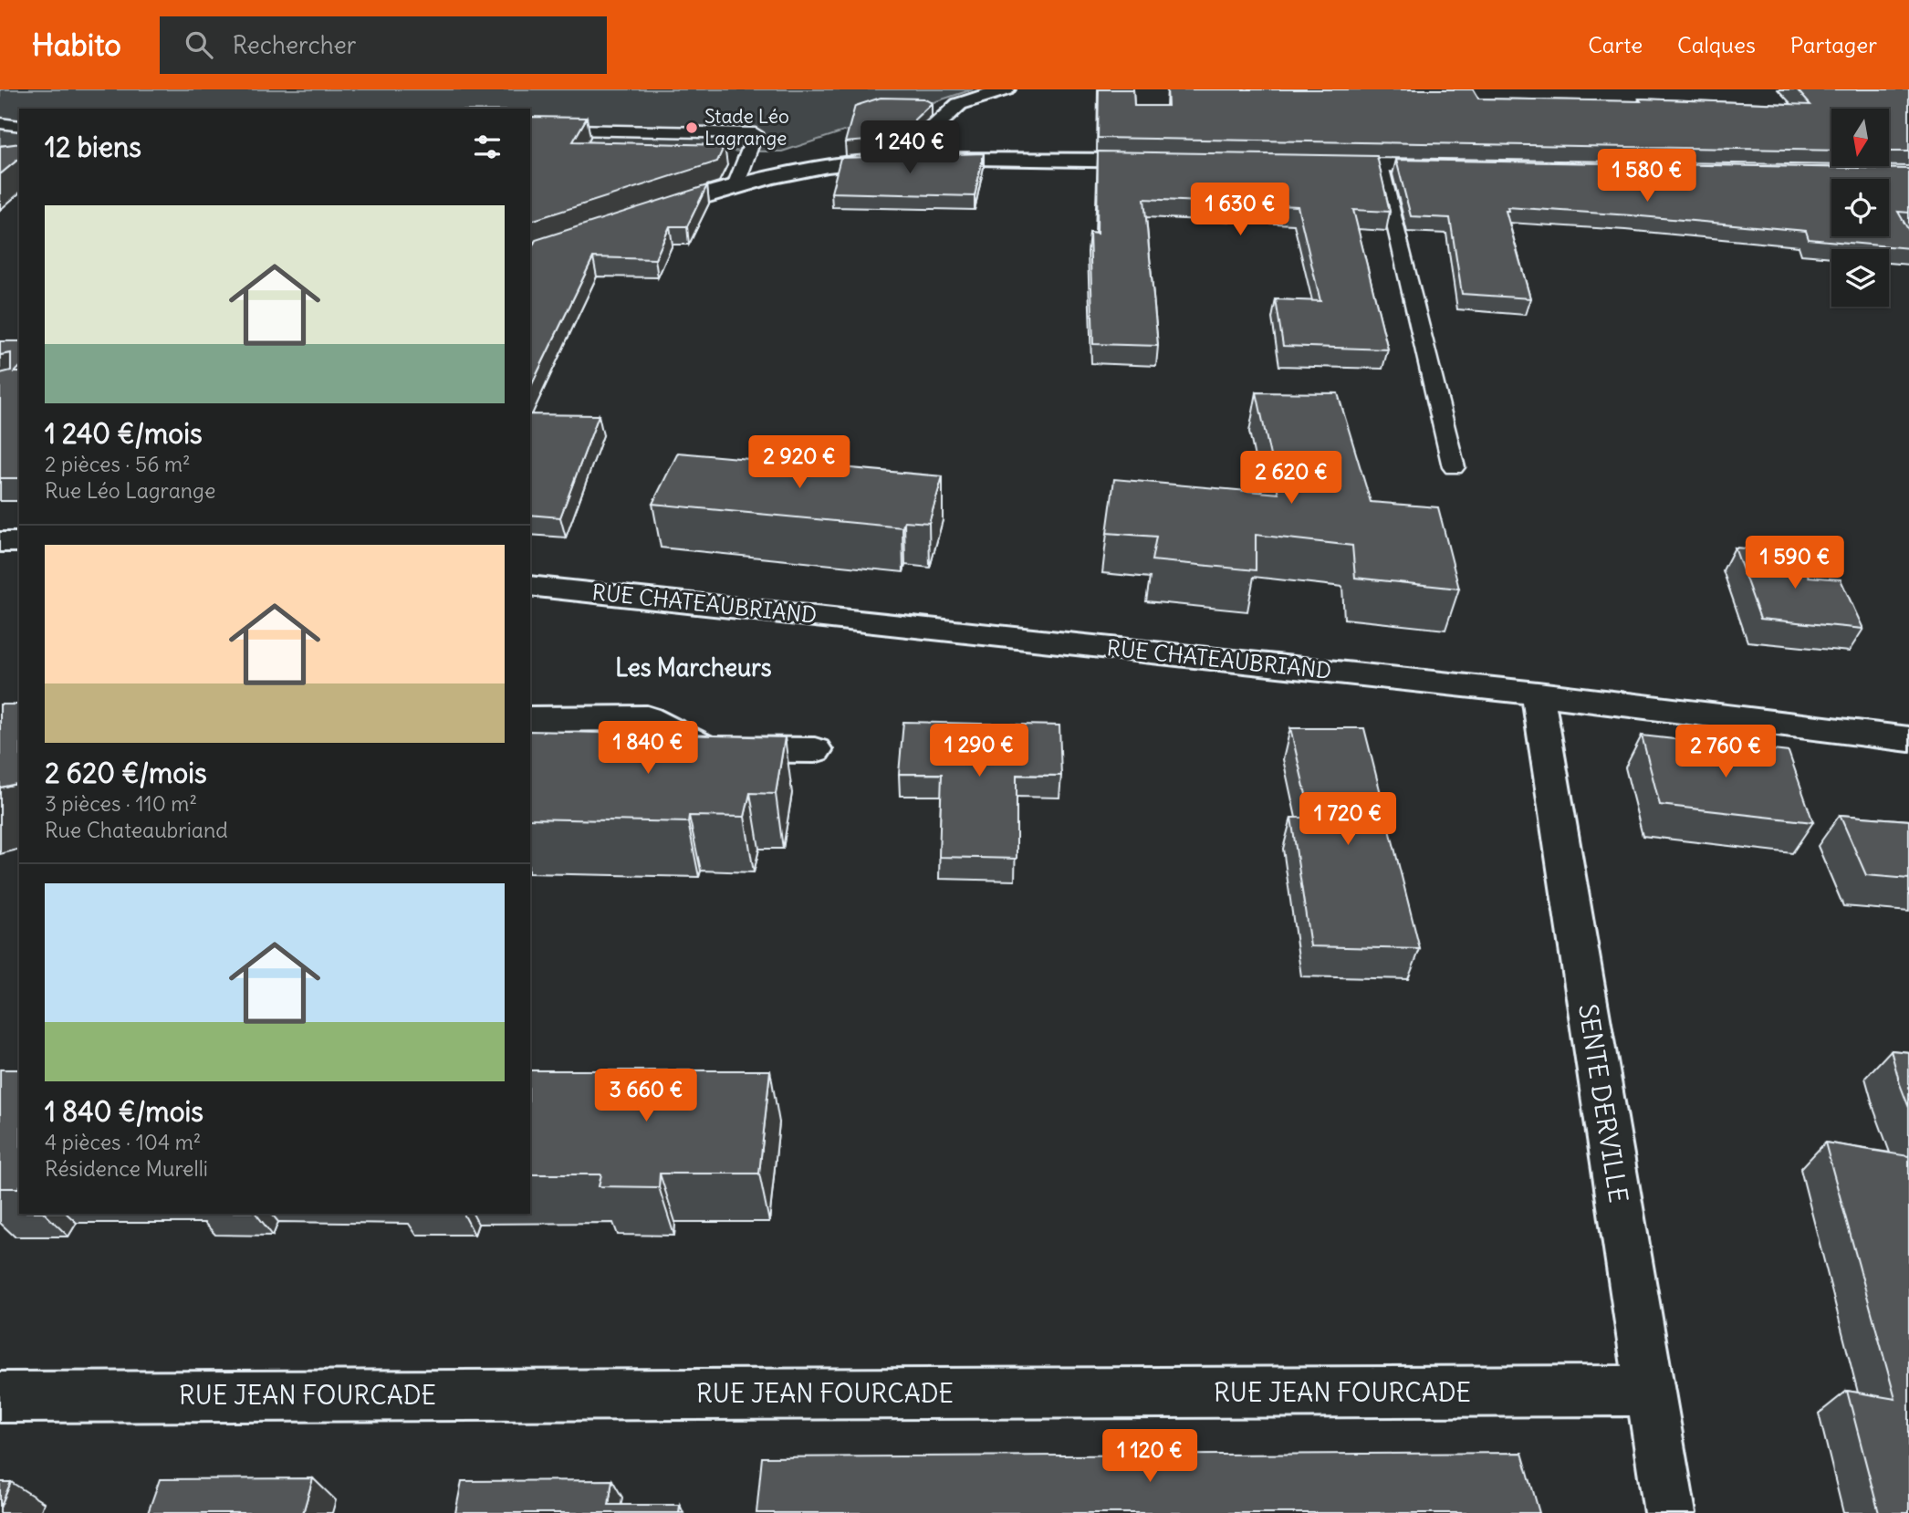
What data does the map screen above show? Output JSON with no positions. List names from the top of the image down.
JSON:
{
  "streets": {
    "street": ["RUE CHATEAUBRIAND", "SENTE DERVILLE", "RUE JEAN FOURCADE"]
  },
  "crossings": [
    ["RUE CHATEAUBRIAND", "SENTE DERVILLE"],
    ["SENTE DERVILLE", "RUE JEAN FOURCADE"]
  ],
  "districts": ["Les Marcheurs"],
  "places": ["Stade Léo Lagrange"],
  "north": "bottom",
  "page": {
    "header": "Habito",
    "search": "Rechercher",
    "nav": ["Carte", "Calques", "Partager"],
    "heading": "12 biens",
    "price": [
      "1 240 €",
      "1 580 €",
      "1 630 €",
      "2 920 €",
      "2 620 €",
      "1 590 €",
      "1 840 €",
      "1 290 €",
      "2 760 €",
      "1 720 €",
      "3 660 €",
      "1 120 €"
    ],
    "list": [
      {
        "name": "1 240 €/mois",
        "note": "2 pièces · 56 m² · Rue Léo Lagrange"
      },
      {
        "name": "2 620 €/mois",
        "note": "3 pièces · 110 m² · Rue Chateaubriand"
      },
      {
        "name": "1 840 €/mois",
        "note": "4 pièces · 104 m² · Résidence Murelli"
      }
    ]
  }
}
